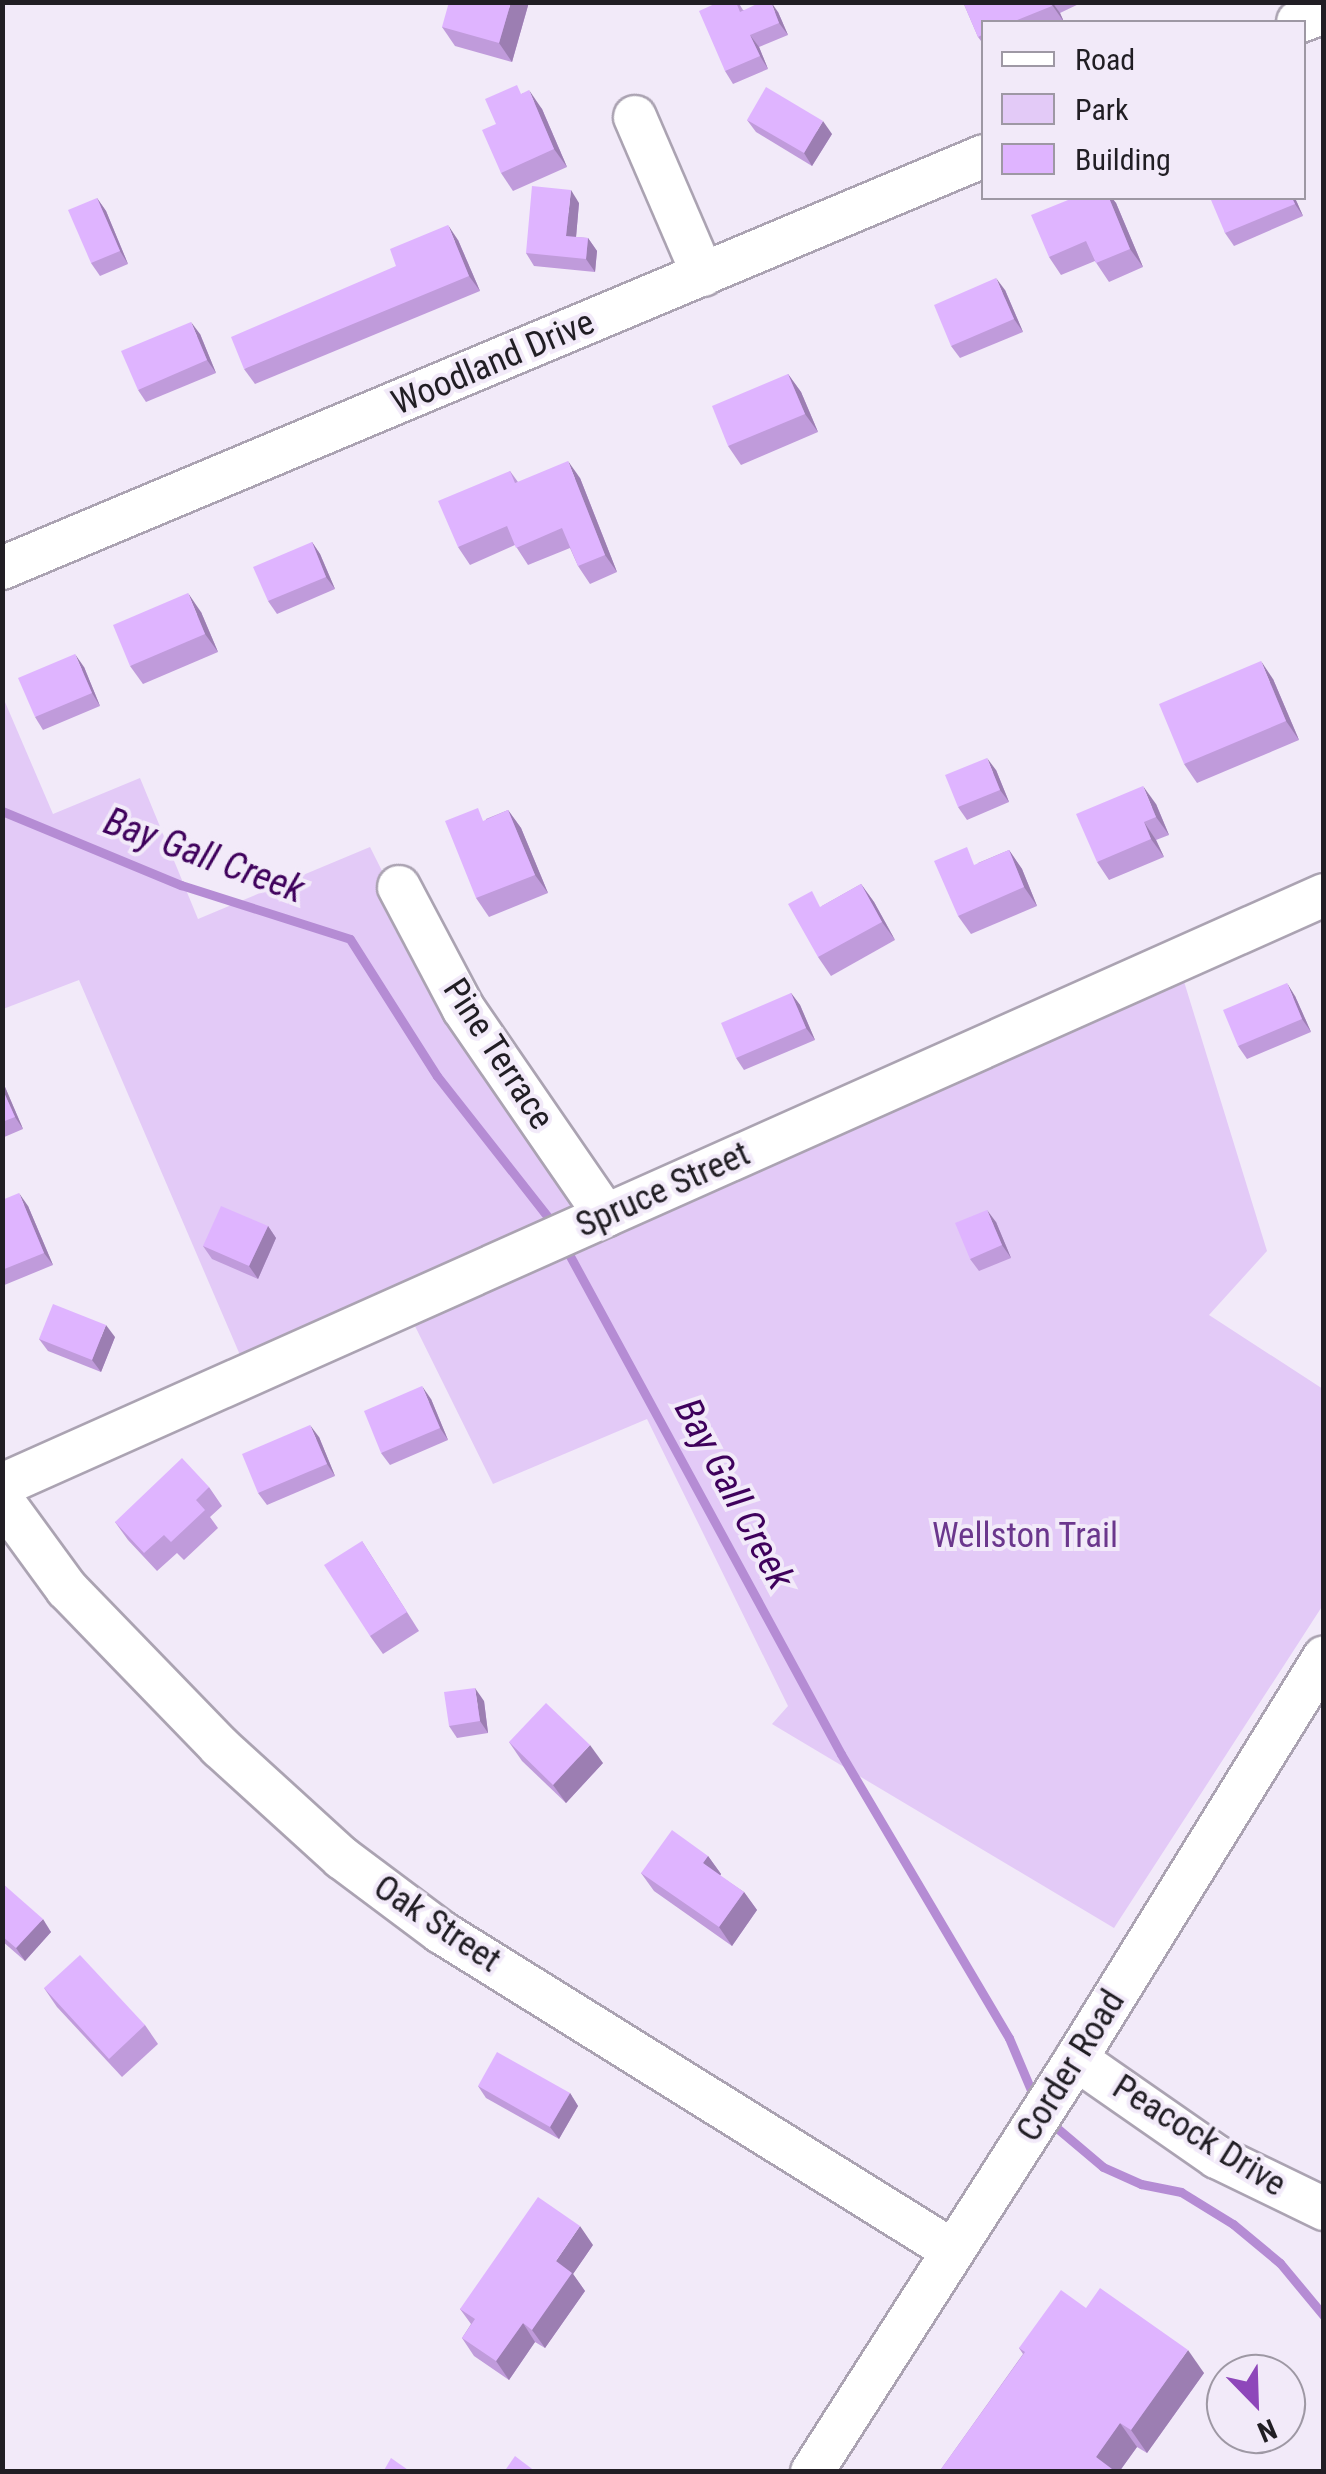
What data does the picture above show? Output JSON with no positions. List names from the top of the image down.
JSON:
{
  "streets": {
    "street": [
      "Woodland Drive",
      "Pine Terrace",
      "Spruce Street",
      "Oak Street",
      "Corder Road",
      "Peacock Drive"
    ]
  },
  "crossings": [
    ["Pine Terrace", "Spruce Street"],
    ["Oak Street", "Corder Road"],
    ["Corder Road", "Peacock Drive"]
  ],
  "water": ["Bay Gall Creek"],
  "parks": ["Wellston Trail"],
  "legend": ["Road", "Park", "Building"],
  "north": "bottom right"
}
